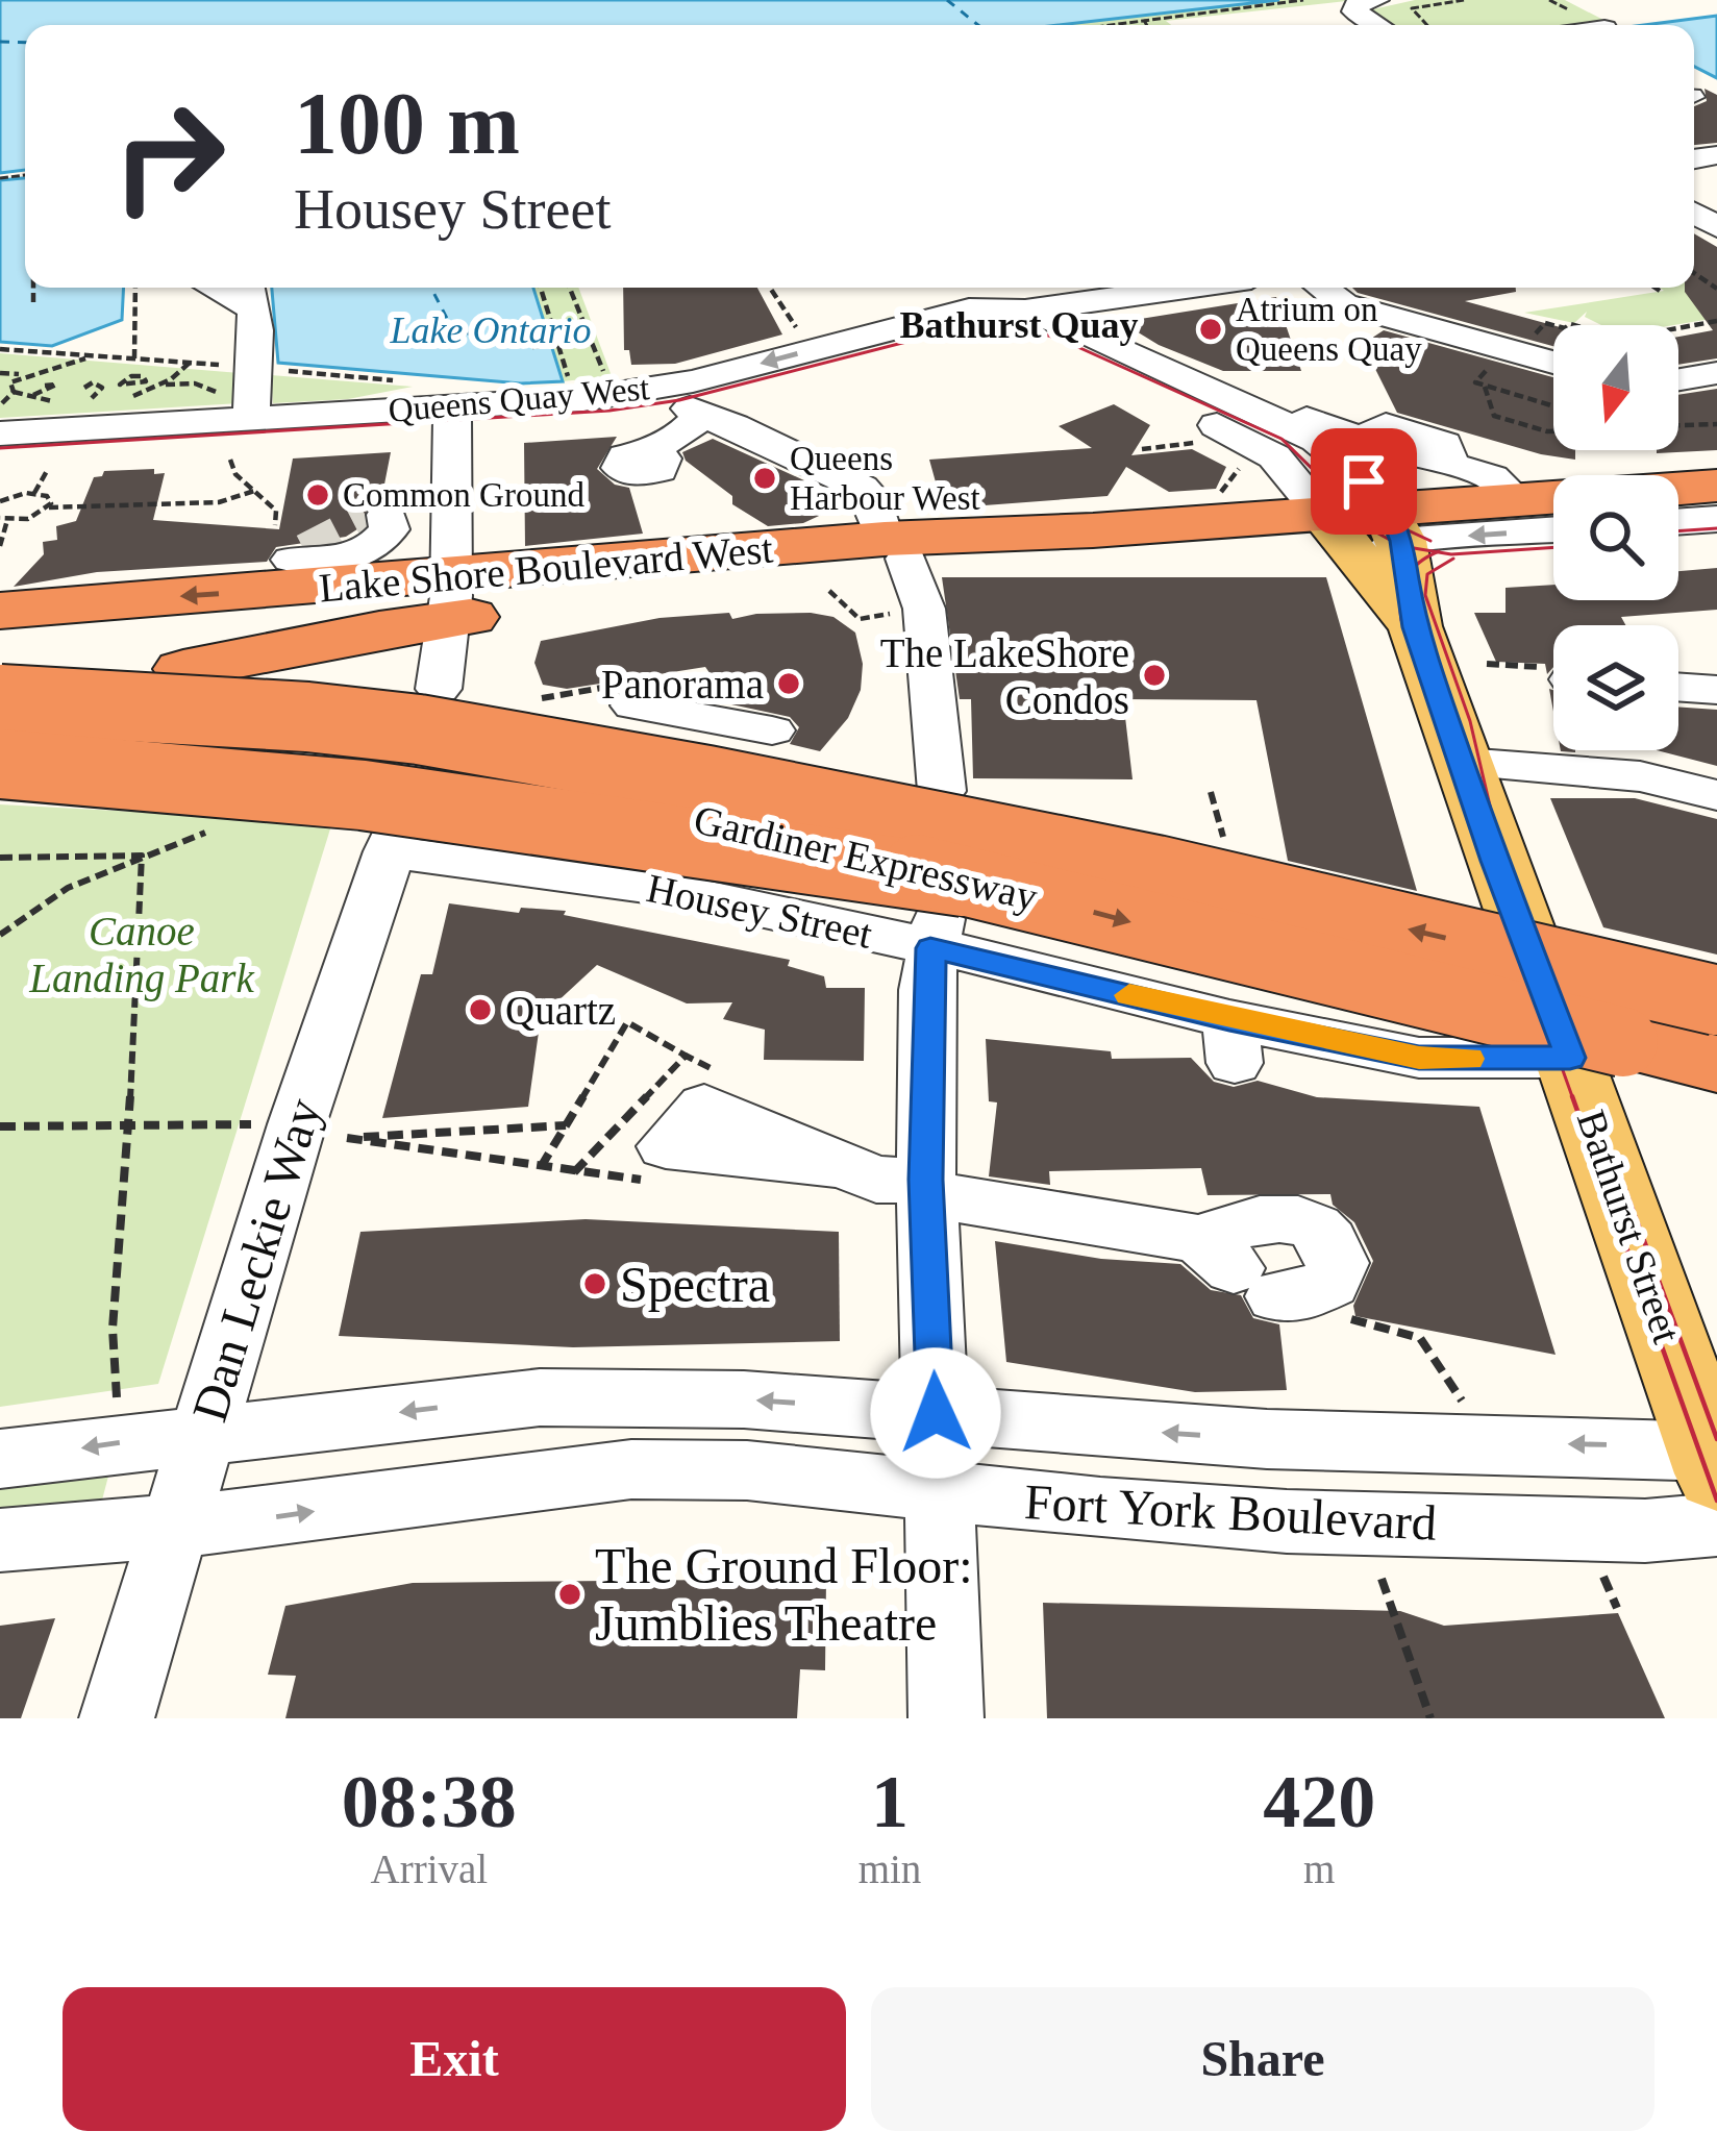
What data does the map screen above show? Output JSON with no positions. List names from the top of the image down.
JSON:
{
  "streets": {
    "highway": ["Lake Shore Boulevard West", "Gardiner Expressway"],
    "main road": ["Bathurst Street"],
    "street": [
      "Queens Quay West",
      "Housey Street",
      "Dan Leckie Way",
      "Fort York Boulevard"
    ]
  },
  "crossings": [
    ["Queens Quay West", "Bathurst Street"],
    ["Lake Shore Boulevard West", "Bathurst Street"],
    ["Gardiner Expressway", "Housey Street"],
    ["Housey Street", "Bathurst Street"],
    ["Housey Street", "Dan Leckie Way"],
    ["Bathurst Street", "Fort York Boulevard"],
    ["Dan Leckie Way", "Fort York Boulevard"]
  ],
  "districts": ["Bathurst Quay"],
  "water": ["Lake Ontario"],
  "parks": ["Canoe Landing Park"],
  "places": [
    "Atrium on Queens Quay",
    "Queens Harbour West",
    "Common Ground",
    "The LakeShore Condos",
    "Panorama",
    "Quartz",
    "Spectra",
    "The Ground Floor: Jumblies Theatre"
  ],
  "north": "bottom",
  "page": {
    "turn": ["100 m", "Housey Street"],
    "eta": [
      "08:38",
      "Arrival",
      "1",
      "min",
      "420",
      "m"
    ],
    "buttons": ["Exit", "Share"]
  }
}
